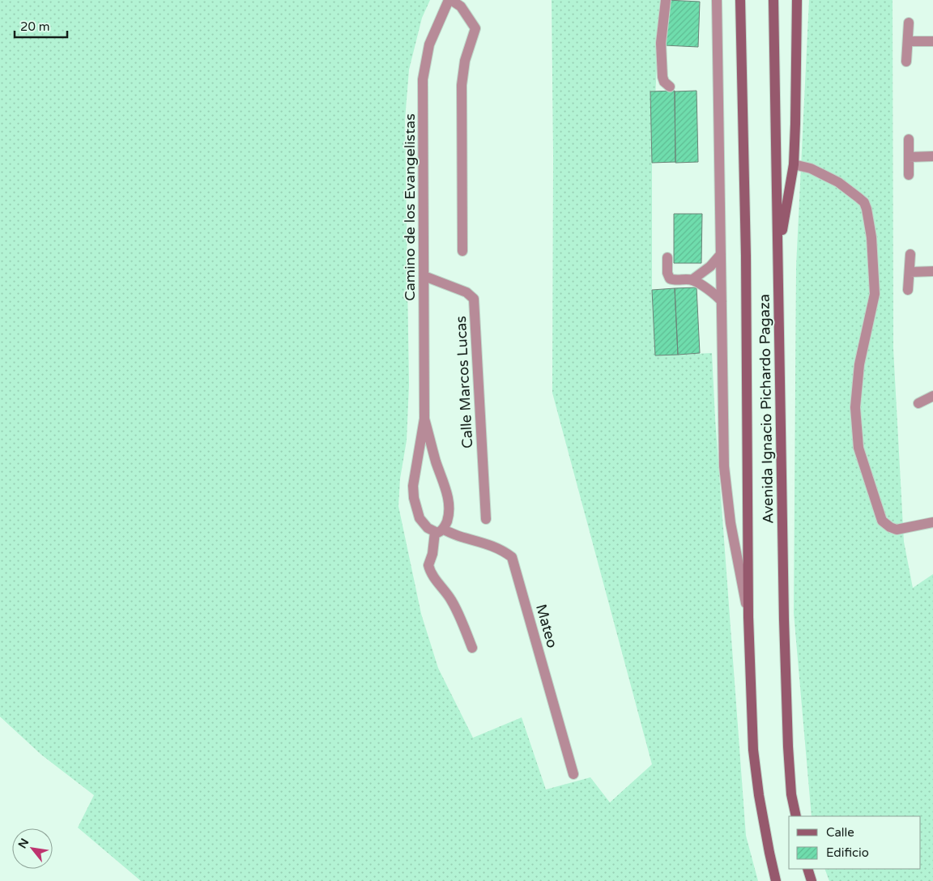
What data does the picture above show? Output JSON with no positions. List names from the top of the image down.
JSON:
{
  "streets": {
    "main road": ["Avenida Ignacio Pichardo Pagaza"],
    "street": ["Camino de los Evangelistas", "Calle Marcos Lucas", "Mateo"]
  },
  "crossings": [
    ["Camino de los Evangelistas", "Calle Marcos Lucas"],
    ["Camino de los Evangelistas", "Mateo"]
  ],
  "legend": ["Calle", "Edificio"],
  "scale_bar": "20 m",
  "north": "top left"
}
